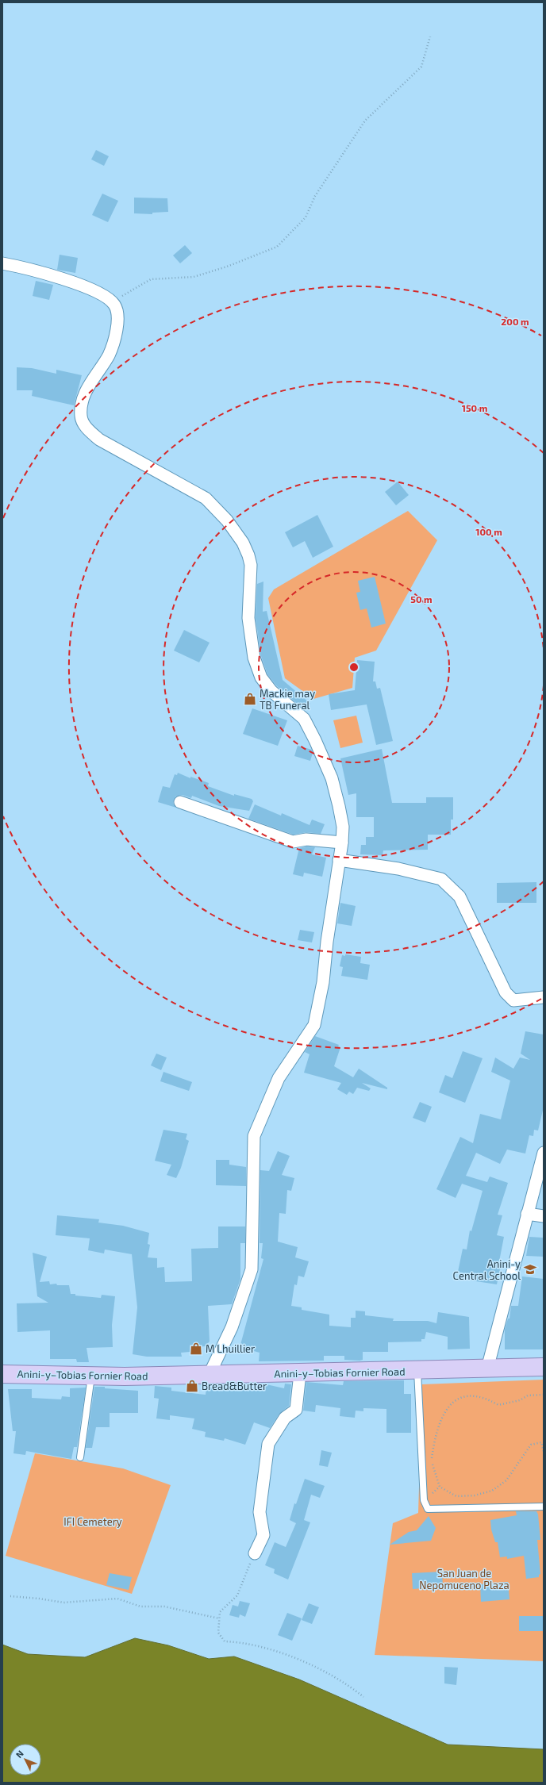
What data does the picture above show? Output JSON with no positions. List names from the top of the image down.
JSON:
{
  "streets": {
    "main road": ["Anini-y–Tobias Fornier Road"]
  },
  "parks": ["IFI Cemetery", "San Juan de Nepomuceno Plaza"],
  "places": {
    "shop": ["Mackie may TB Funeral", "M Lhuillier", "Bread&Butter"],
    "school or university": ["Anini-y Central School"]
  },
  "north": "top left",
  "rings": [
    "200 m",
    "150 m",
    "100 m",
    "50 m"
  ]
}
